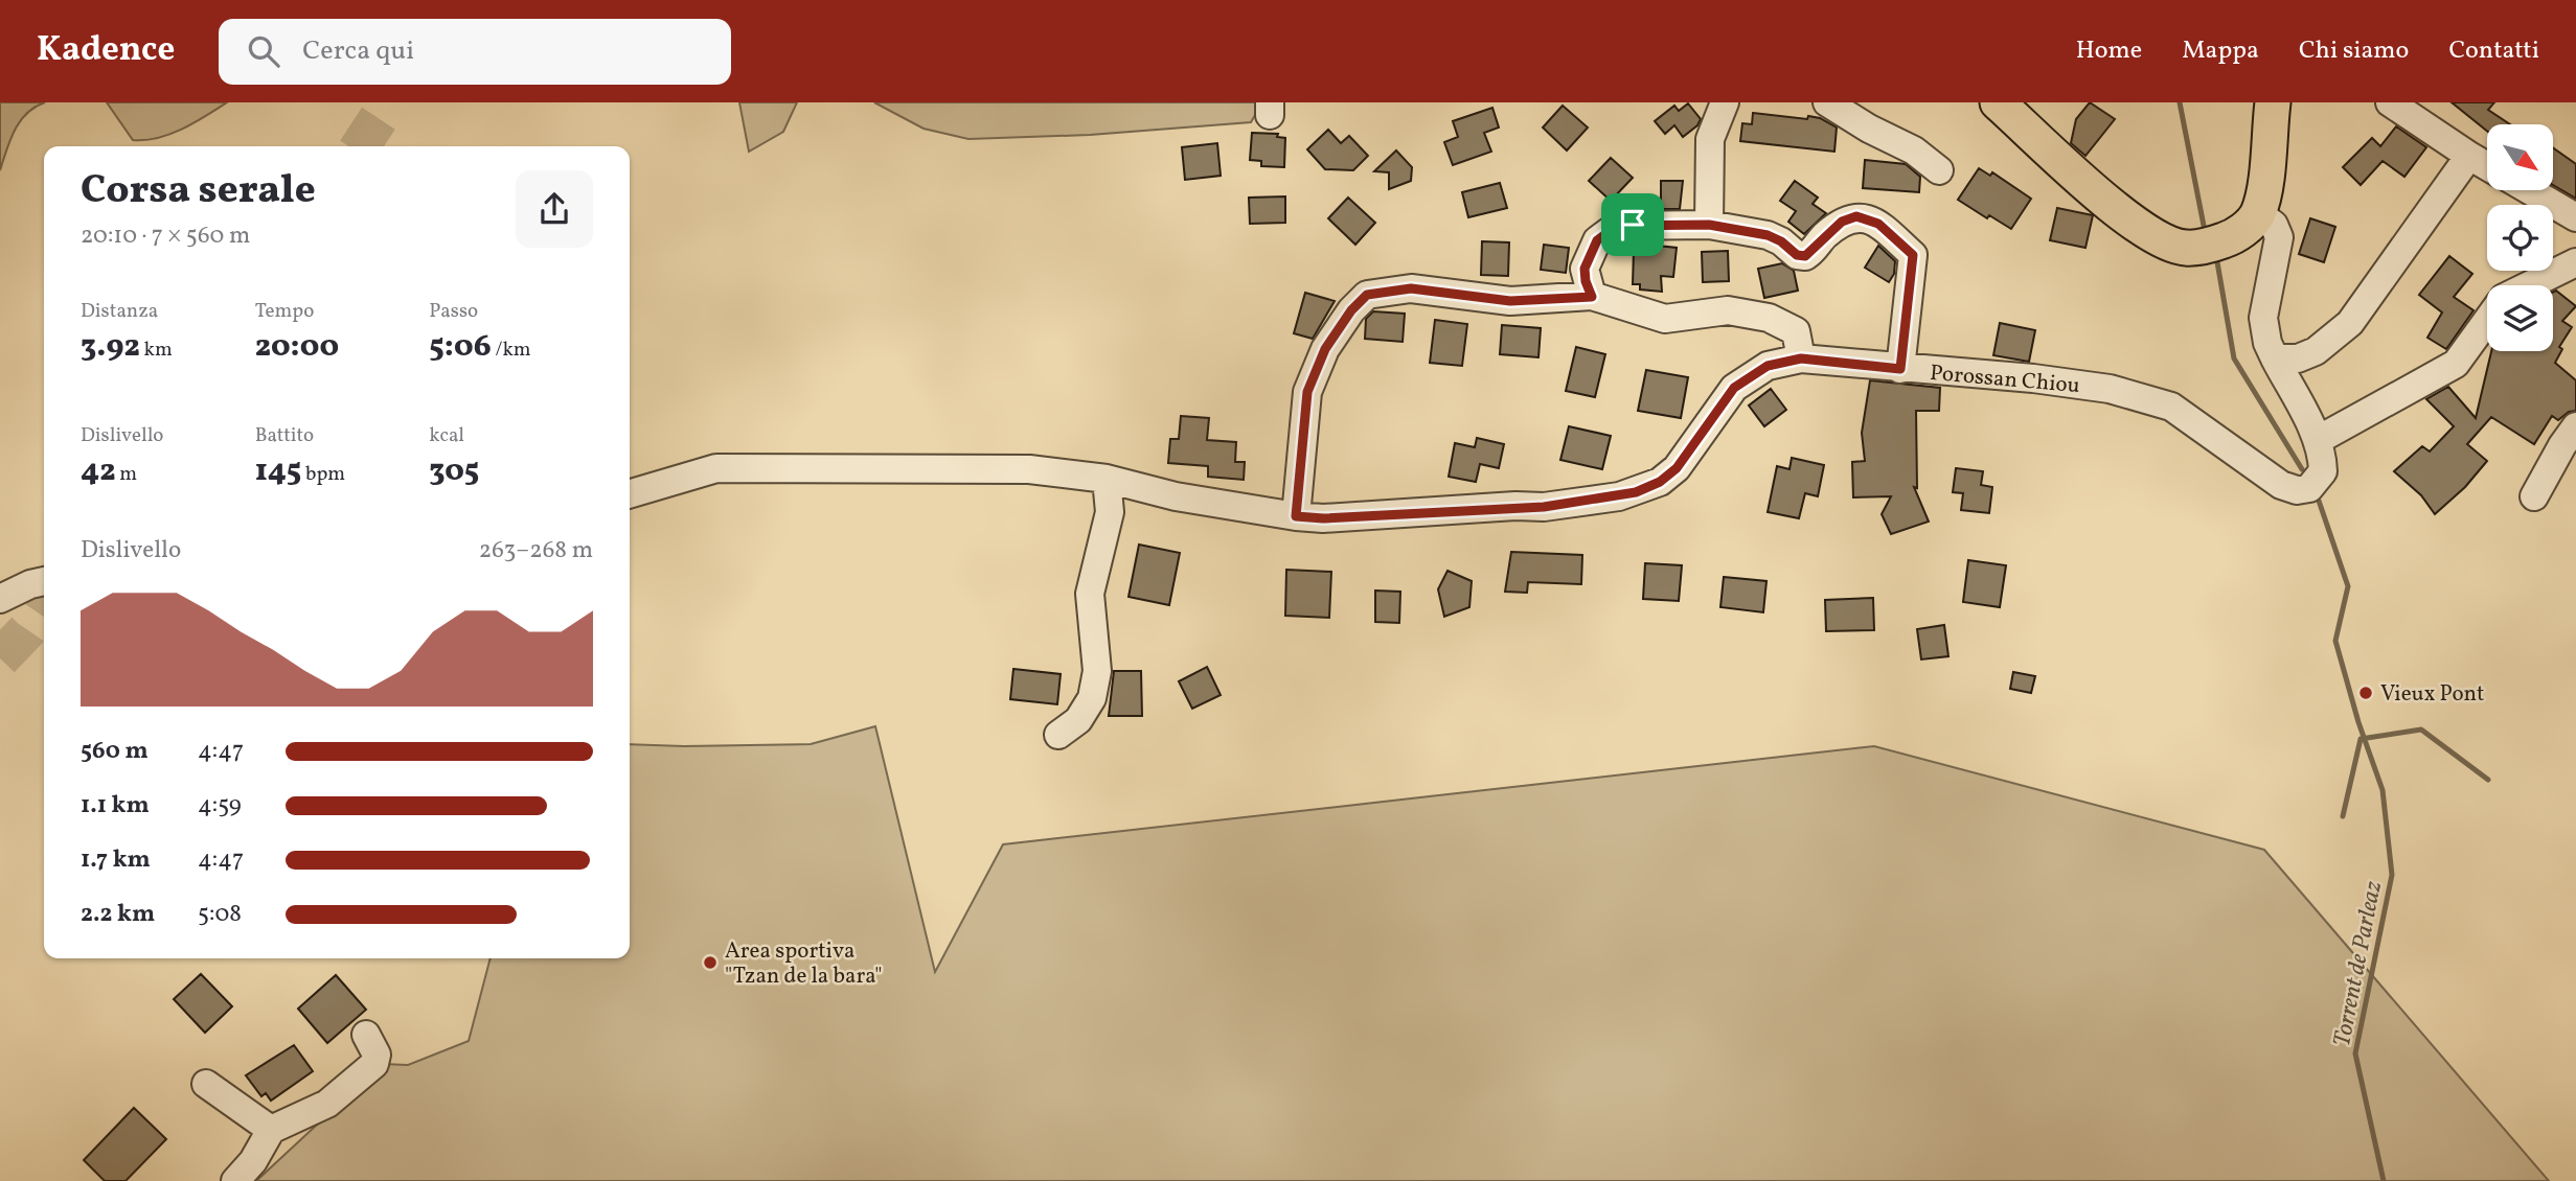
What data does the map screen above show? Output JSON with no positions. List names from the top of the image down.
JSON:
{
  "streets": {
    "street": ["Porossan Chiou"]
  },
  "water": ["Torrent de Parleaz"],
  "places": ["Vieux Pont", "Area sportiva \"Tzan de la bara\""],
  "north": "bottom right",
  "page": {
    "header": "Kadence",
    "search": "Cerca qui",
    "nav": [
      "Home",
      "Mappa",
      "Chi siamo",
      "Contatti"
    ],
    "heading": ["Corsa serale", "20:10 · 7 × 560 m"],
    "stats": [
      ["Distanza", "3.92 km"],
      ["Tempo", "20:00"],
      ["Passo", "5:06 /km"],
      ["Dislivello", "42 m"],
      ["Battito", "145 bpm"],
      ["kcal", "305"]
    ],
    "chart": ["Dislivello", "263–268 m"],
    "list": [
      {
        "name": "560 m",
        "note": "4:47"
      },
      {
        "name": "1.1 km",
        "note": "4:59"
      },
      {
        "name": "1.7 km",
        "note": "4:47"
      },
      {
        "name": "2.2 km",
        "note": "5:08"
      }
    ]
  }
}
